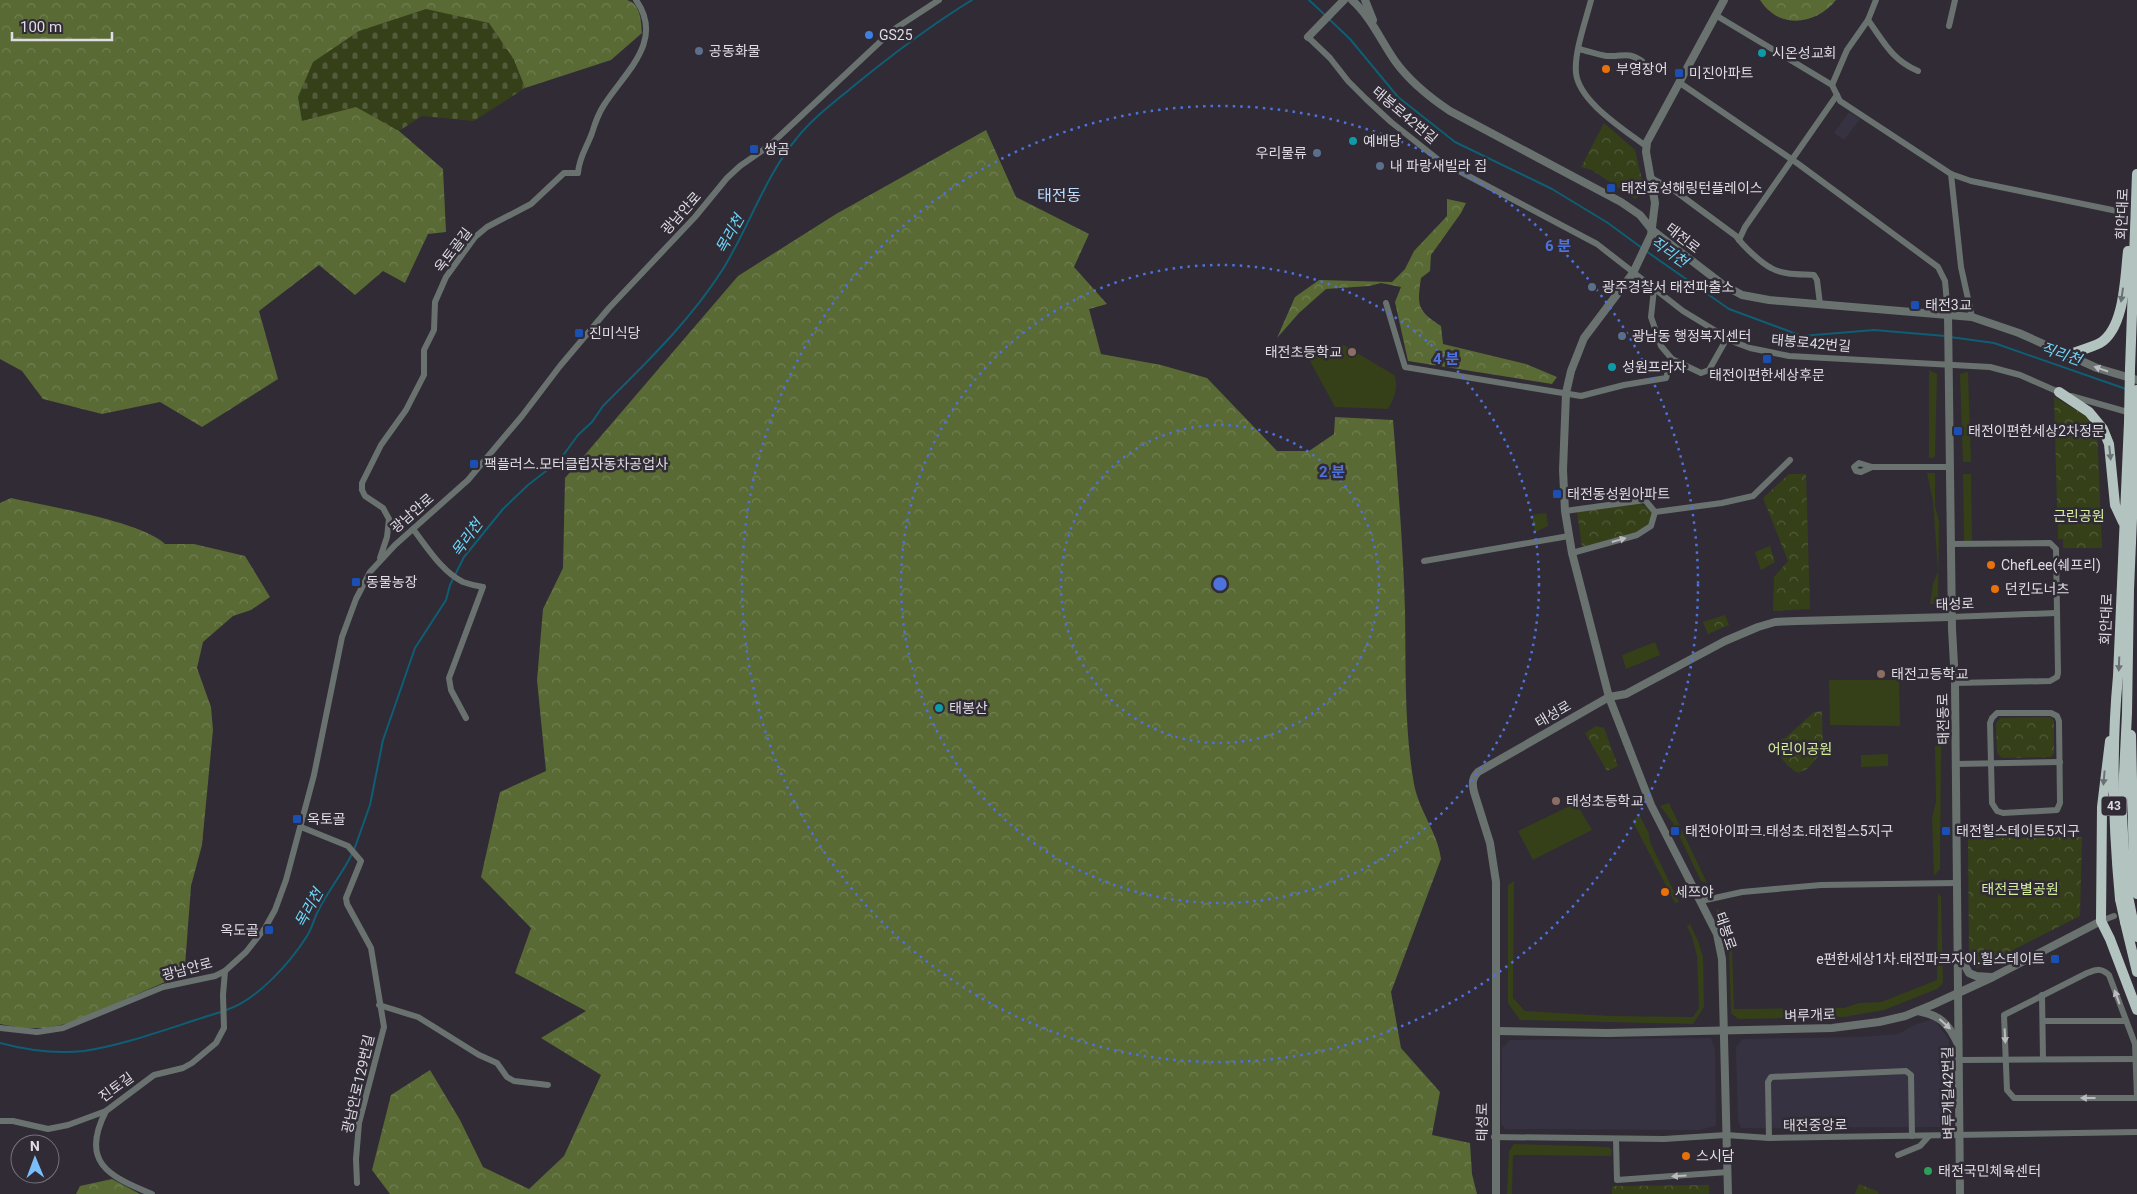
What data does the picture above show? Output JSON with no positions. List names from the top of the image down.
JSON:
{
  "streets": {
    "highway": ["회안대로", "43"],
    "street": [
      "태봉로42번길",
      "광남안로",
      "태전로",
      "옥토골길",
      "태성로",
      "태전동로",
      "태봉로",
      "벼루개로",
      "광남안로129번길",
      "진토길",
      "벼루개길42번길",
      "태전중앙로"
    ]
  },
  "crossings": [
    ["태봉로42번길", "회안대로"],
    ["태봉로42번길", "태전동로"],
    ["태봉로42번길", "43"],
    ["태봉로42번길", "태봉로"],
    ["광남안로", "옥토골길"],
    ["광남안로", "광남안로129번길"],
    ["광남안로", "진토길"],
    ["회안대로", "43"],
    ["태전로", "태전동로"],
    ["태전로", "태봉로"],
    ["태성로", "태전동로"],
    ["태성로", "태봉로"],
    ["태성로", "벼루개로"],
    ["태성로", "태전중앙로"],
    ["태전동로", "벼루개로"],
    ["태전동로", "벼루개길42번길"],
    ["태봉로", "벼루개로"],
    ["태봉로", "태전중앙로"],
    ["벼루개로", "벼루개길42번길"],
    ["벼루개길42번길", "태전중앙로"]
  ],
  "districts": ["태전동"],
  "water": ["목리천", "직리천"],
  "parks": ["근린공원", "어린이공원", "태전큰별공원"],
  "places": {
    "other": [
      "GS25",
      "공동화물",
      "시온성교회",
      "부영장어",
      "예배당",
      "우리물류",
      "내 파랑새빌라 집",
      "광주경찰서 태전파출소",
      "광남동 행정복지센터",
      "태전초등학교",
      "성원프라자",
      "ChefLee(쉐프리)",
      "던킨도너츠",
      "태전고등학교",
      "태봉산",
      "태성초등학교",
      "세쯔야",
      "스시담",
      "태전국민체육센터"
    ],
    "transit": [
      "미진아파트",
      "쌍곰",
      "태전효성해링턴플레이스",
      "태전3교",
      "진미식당",
      "태전이편한세상후문",
      "태전이편한세상2차정문",
      "팩플러스.모터클럽자동차공업사",
      "태전동성원아파트",
      "동물농장",
      "옥토골",
      "태전아이파크.태성초.태전힐스5지구",
      "태전힐스테이트5지구",
      "옥도골",
      "e편한세상1차.태전파크자이.힐스테이트"
    ]
  },
  "scale_bar": "100 m",
  "north": "top",
  "rings": ["6 분", "4 분", "2 분"]
}
